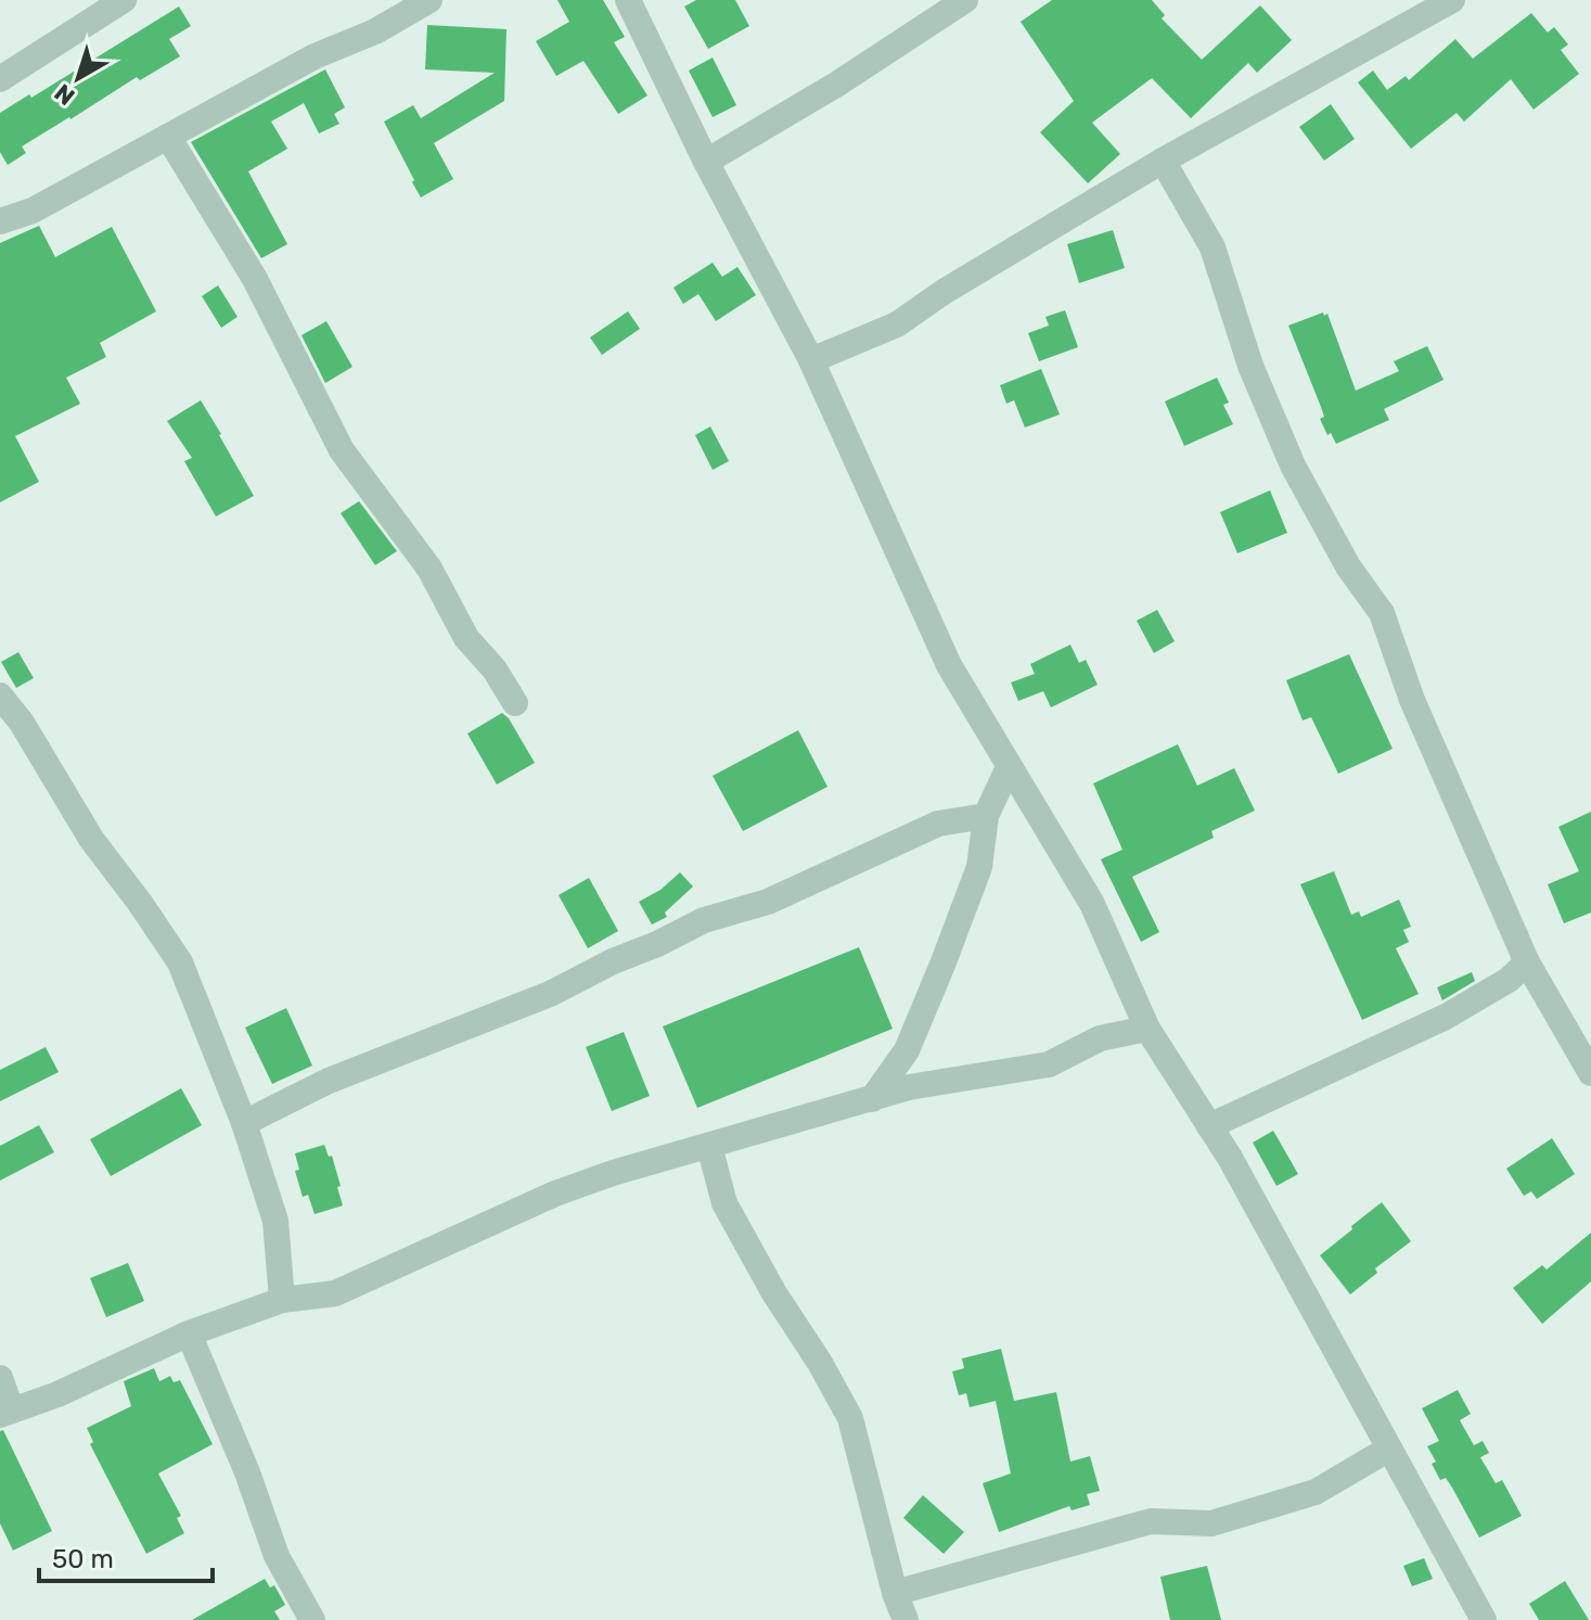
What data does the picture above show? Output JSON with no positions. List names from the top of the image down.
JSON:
{
  "scale_bar": "50 m",
  "north": "bottom left"
}
